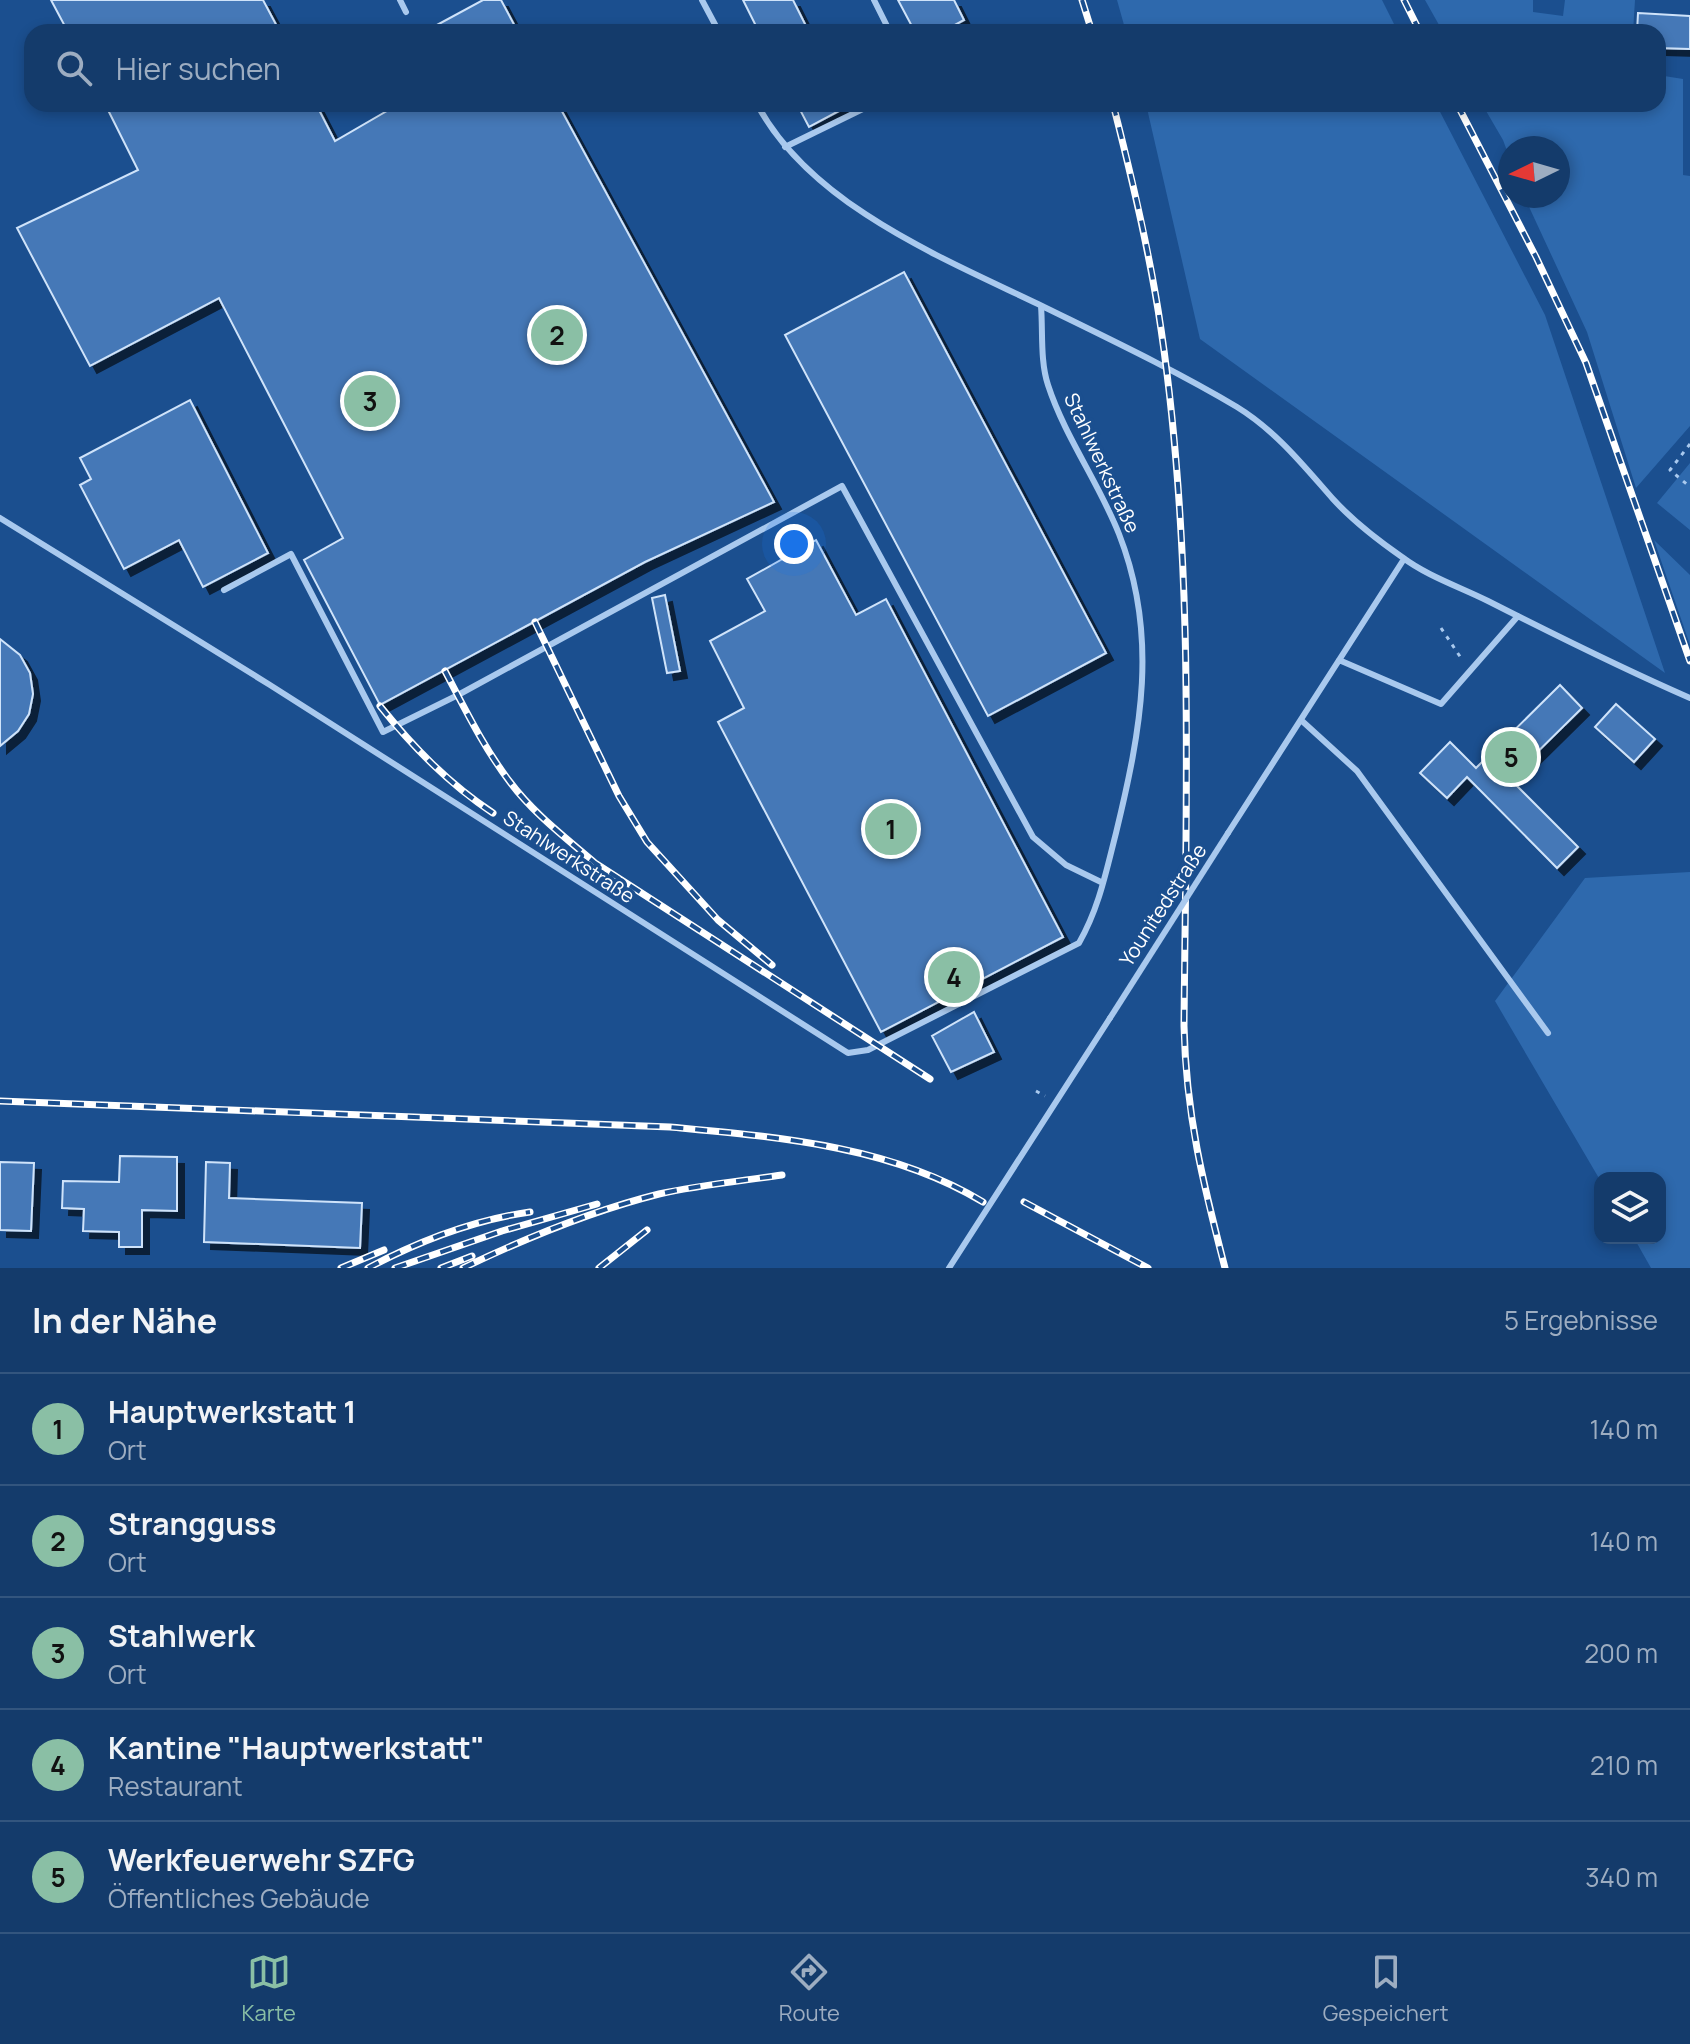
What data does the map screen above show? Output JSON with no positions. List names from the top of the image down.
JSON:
{
  "streets": {
    "lane": ["Stahlwerkstraße", "Younitedstraße"]
  },
  "north": "left",
  "page": {
    "search": "Hier suchen",
    "pins": [
      "2",
      "3",
      "5",
      "1",
      "4"
    ],
    "heading": ["In der Nähe", "5 Ergebnisse"],
    "list": [
      {
        "mark": "1",
        "name": "Hauptwerkstatt 1",
        "note": "Ort",
        "value": "140 m"
      },
      {
        "mark": "2",
        "name": "Strangguss",
        "note": "Ort",
        "value": "140 m"
      },
      {
        "mark": "3",
        "name": "Stahlwerk",
        "note": "Ort",
        "value": "200 m"
      },
      {
        "mark": "4",
        "name": "Kantine \"Hauptwerkstatt\"",
        "note": "Restaurant",
        "value": "210 m"
      },
      {
        "mark": "5",
        "name": "Werkfeuerwehr SZFG",
        "note": "Öffentliches Gebäude",
        "value": "340 m"
      }
    ],
    "nav": ["Karte", "Route", "Gespeichert"]
  }
}
